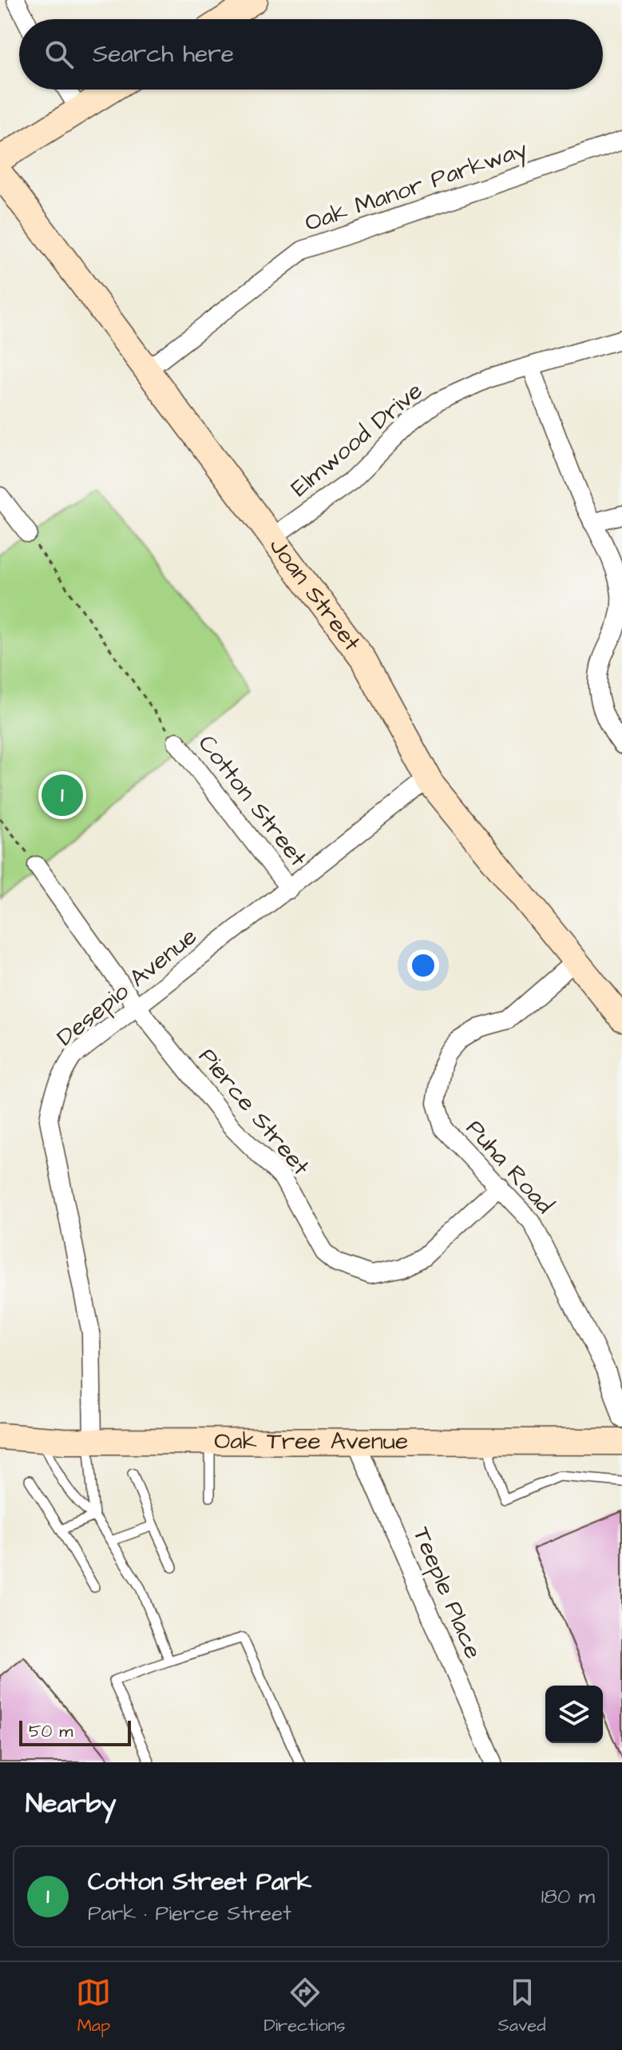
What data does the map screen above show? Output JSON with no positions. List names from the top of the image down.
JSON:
{
  "streets": {
    "street": [
      "Oak Manor Parkway",
      "Elmwood Drive",
      "Joan Street",
      "Cotton Street",
      "Desepio Avenue",
      "Pierce Street",
      "Puha Road",
      "Oak Tree Avenue",
      "Teeple Place"
    ]
  },
  "crossings": [
    ["Oak Manor Parkway", "Joan Street"],
    ["Elmwood Drive", "Joan Street"],
    ["Joan Street", "Desepio Avenue"],
    ["Joan Street", "Puha Road"],
    ["Cotton Street", "Desepio Avenue"],
    ["Desepio Avenue", "Pierce Street"],
    ["Desepio Avenue", "Oak Tree Avenue"],
    ["Pierce Street", "Puha Road"],
    ["Oak Tree Avenue", "Teeple Place"]
  ],
  "scale_bar": "50 m",
  "page": {
    "search": "Search here",
    "pins": "1",
    "scale": "50 m",
    "heading": "Nearby",
    "list": [
      {
        "mark": "1",
        "name": "Cotton Street Park",
        "note": "Park · Pierce Street",
        "value": "180 m"
      }
    ],
    "nav": ["Map", "Directions", "Saved"]
  }
}
